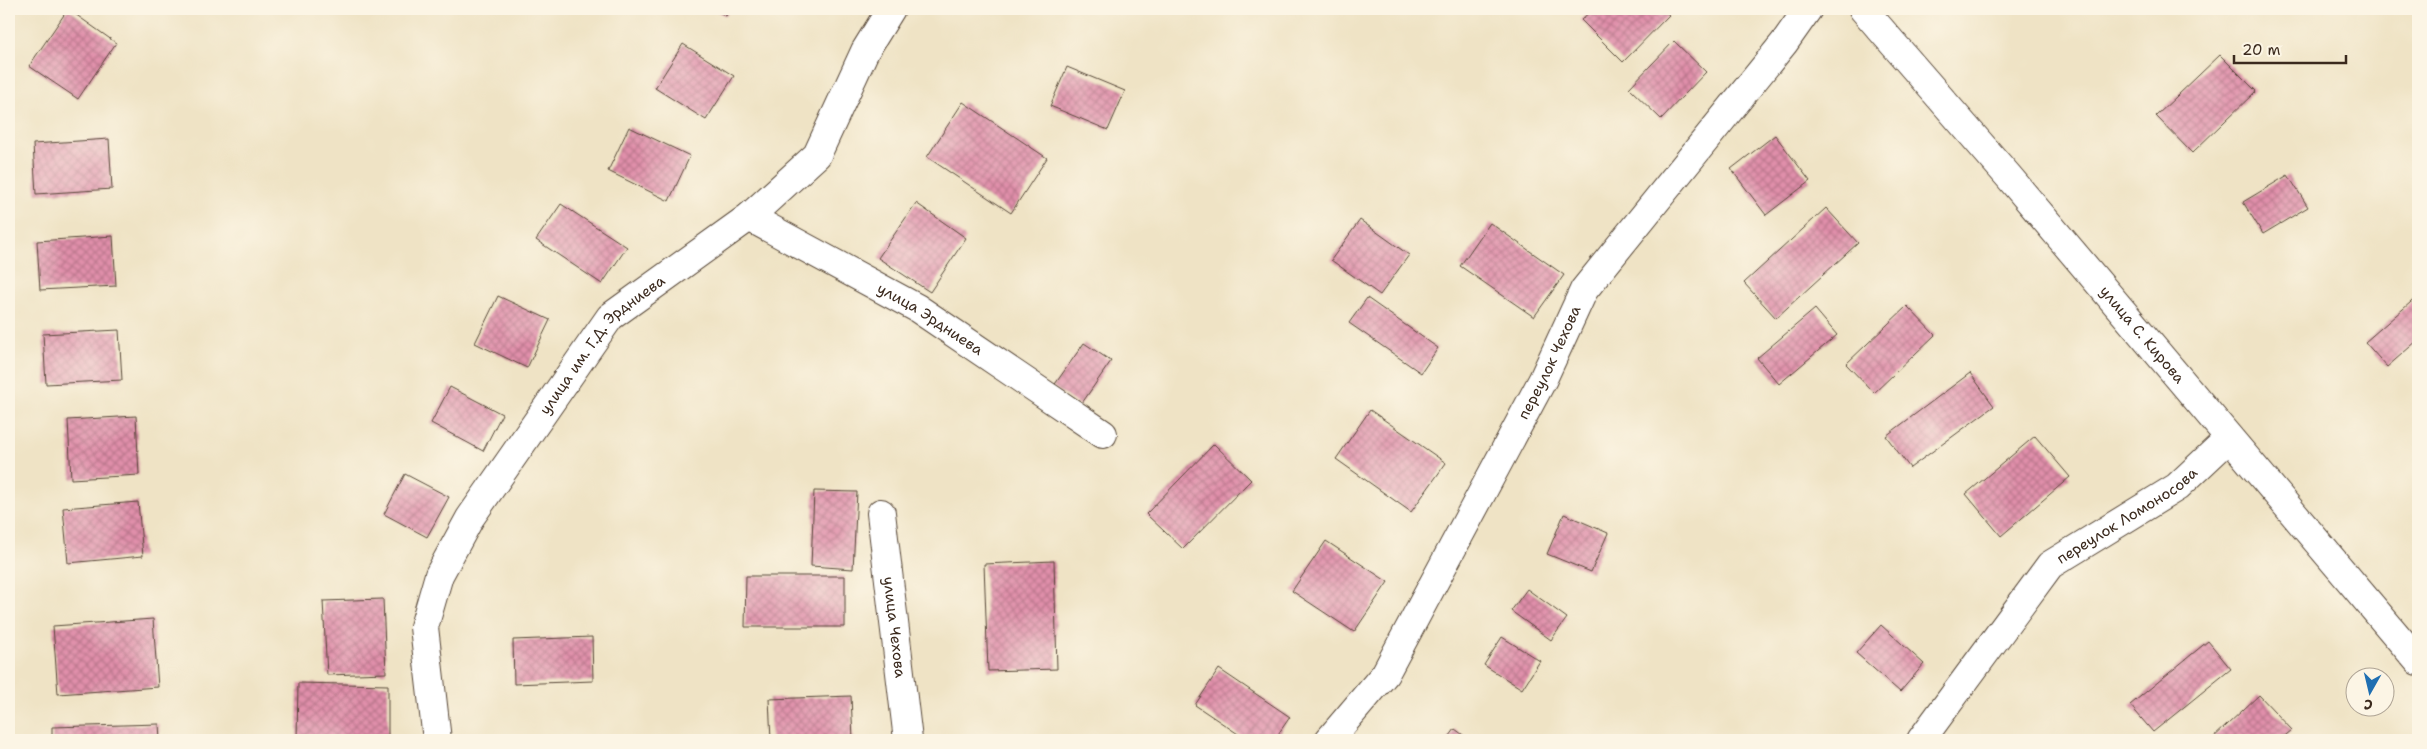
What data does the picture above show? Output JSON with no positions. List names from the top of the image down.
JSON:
{
  "streets": {
    "street": [
      "улица Эрдниева",
      "улица С. Кирова",
      "улица им. Г.Д. Эрдниева",
      "переулок Чехова",
      "переулок Ломоносова",
      "улица Чехова"
    ]
  },
  "crossings": [
    ["улица Эрдниева", "улица им. Г.Д. Эрдниева"],
    ["улица С. Кирова", "переулок Ломоносова"]
  ],
  "scale_bar": "20 m",
  "north": "bottom"
}
